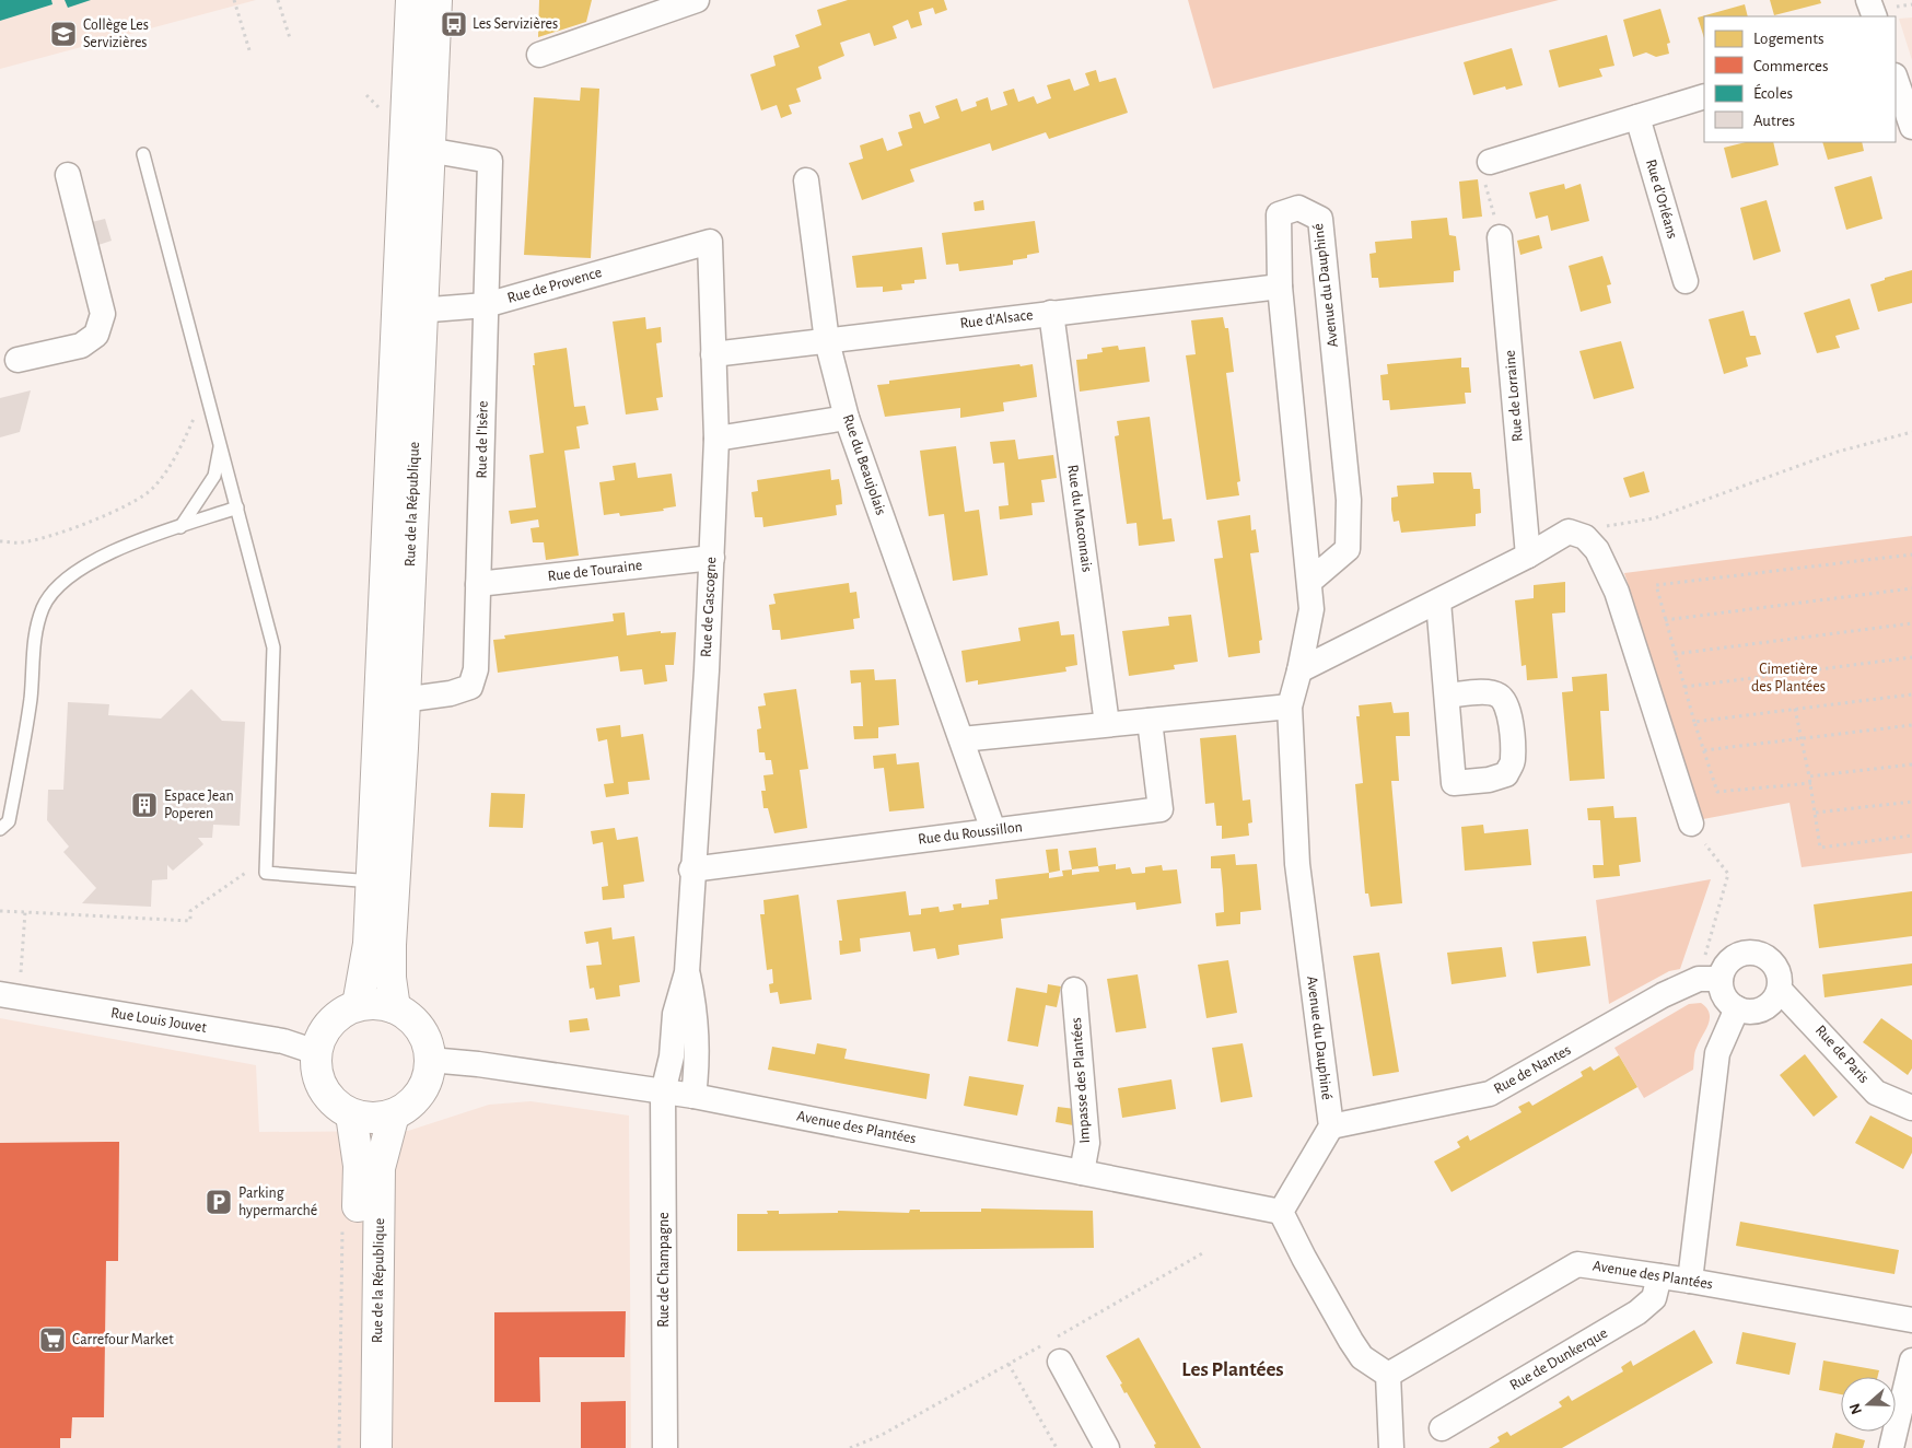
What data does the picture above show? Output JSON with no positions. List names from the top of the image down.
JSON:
{
  "streets": {
    "main road": ["Rue de la République"],
    "street": [
      "Rue d'Orléans",
      "Rue de Provence",
      "Avenue du Dauphiné",
      "Rue d'Alsace",
      "Rue de Lorraine",
      "Rue de l'Isère",
      "Rue du Beaujolais",
      "Rue du Maconnais",
      "Rue de Touraine",
      "Rue de Gascogne",
      "Rue du Roussillon",
      "Rue Louis Jouvet",
      "Rue de Paris",
      "Rue de Nantes",
      "Impasse des Plantées",
      "Avenue des Plantées",
      "Rue de Champagne",
      "Rue de Dunkerque"
    ]
  },
  "crossings": [
    ["Rue de Provence", "Rue de l'Isère"],
    ["Rue de Provence", "Rue de la République"],
    ["Rue de Provence", "Rue de Gascogne"],
    ["Avenue du Dauphiné", "Rue d'Alsace"],
    ["Avenue du Dauphiné", "Rue de Nantes"],
    ["Rue d'Alsace", "Rue du Beaujolais"],
    ["Rue d'Alsace", "Rue du Maconnais"],
    ["Rue d'Alsace", "Rue de Gascogne"],
    ["Rue de l'Isère", "Rue de la République"],
    ["Rue de l'Isère", "Rue de Touraine"],
    ["Rue du Beaujolais", "Rue du Roussillon"],
    ["Rue de la République", "Rue Louis Jouvet"],
    ["Rue de la République", "Avenue des Plantées"],
    ["Rue de Touraine", "Rue de Gascogne"],
    ["Rue de Gascogne", "Rue du Roussillon"],
    ["Rue de Gascogne", "Avenue des Plantées"],
    ["Rue de Gascogne", "Rue de Champagne"],
    ["Rue Louis Jouvet", "Avenue des Plantées"],
    ["Rue de Paris", "Rue de Nantes"],
    ["Impasse des Plantées", "Avenue des Plantées"],
    ["Avenue des Plantées", "Rue de Champagne"],
    ["Avenue des Plantées", "Rue de Dunkerque"]
  ],
  "districts": ["Les Plantées"],
  "parks": ["Cimetière des Plantées"],
  "places": {
    "bus stop": ["Les Servizières"],
    "school or university": ["Collège Les Servizières"],
    "building": ["Espace Jean Poperen"],
    "parking": ["Parking hypermarché"],
    "supermarket": ["Carrefour Market"]
  },
  "legend": [
    "Logements",
    "Commerces",
    "Écoles",
    "Autres"
  ],
  "north": "left"
}
